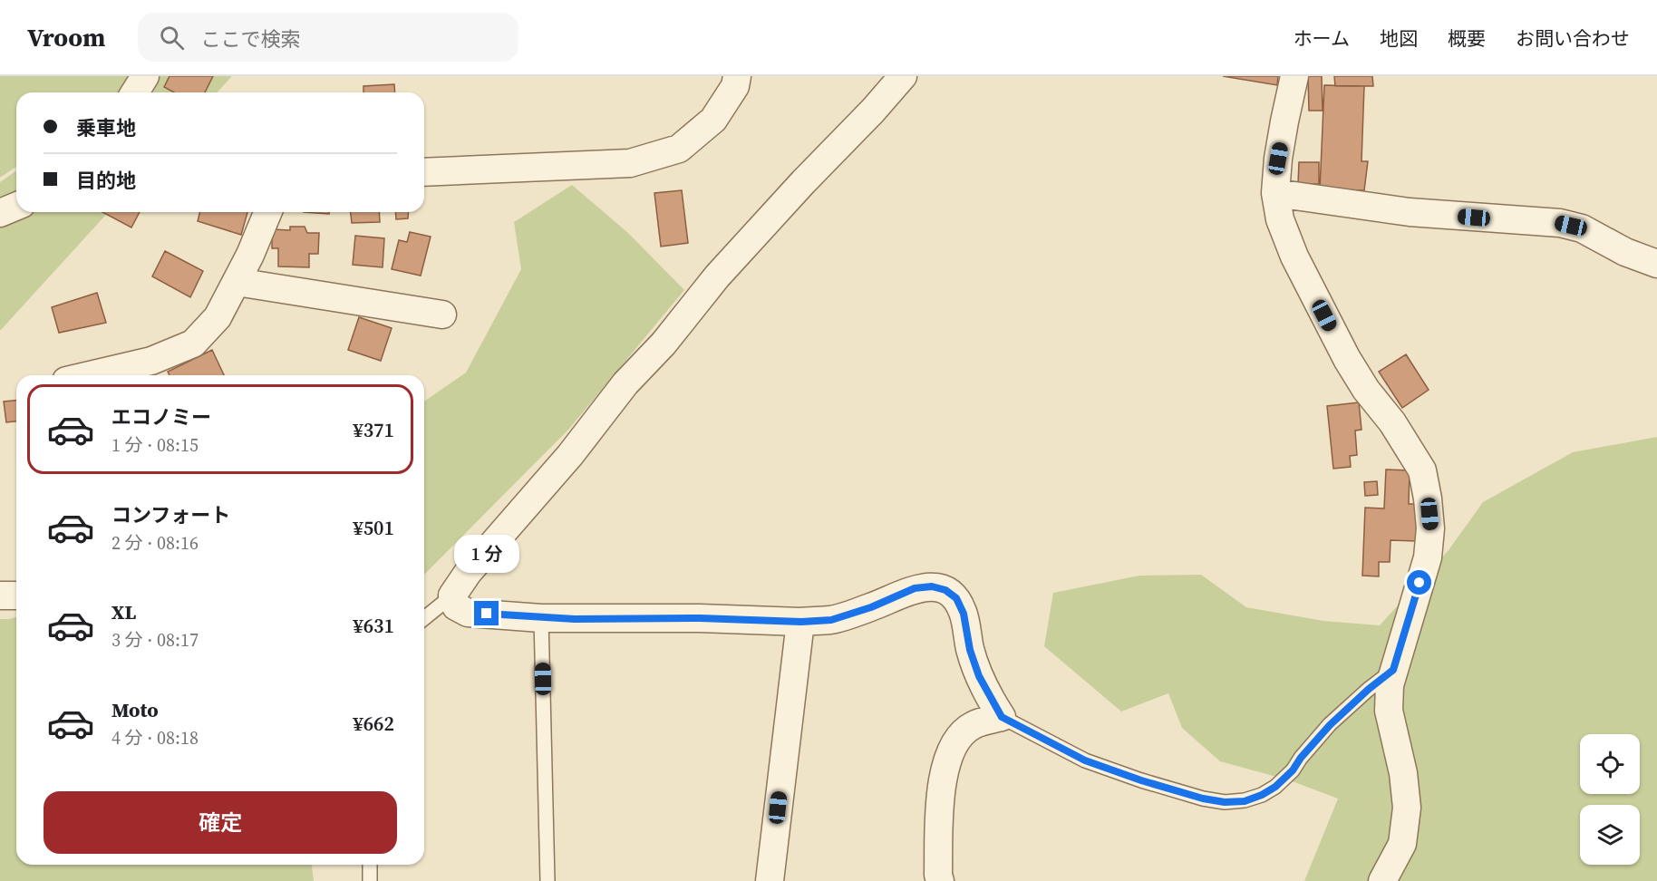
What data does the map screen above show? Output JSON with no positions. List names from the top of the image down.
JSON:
{
  "page": {
    "header": "Vroom",
    "search": "ここで検索",
    "nav": [
      "ホーム",
      "地図",
      "概要",
      "お問い合わせ"
    ],
    "banner": ["乗車地", "目的地"],
    "list": [
      {
        "name": "エコノミー",
        "note": "1 分 · 08:15",
        "value": "¥371"
      },
      {
        "name": "コンフォート",
        "note": "2 分 · 08:16",
        "value": "¥501"
      },
      {
        "name": "XL",
        "note": "3 分 · 08:17",
        "value": "¥631"
      },
      {
        "name": "Moto",
        "note": "4 分 · 08:18",
        "value": "¥662"
      }
    ],
    "bubble": "1 分",
    "buttons": "確定"
  }
}
